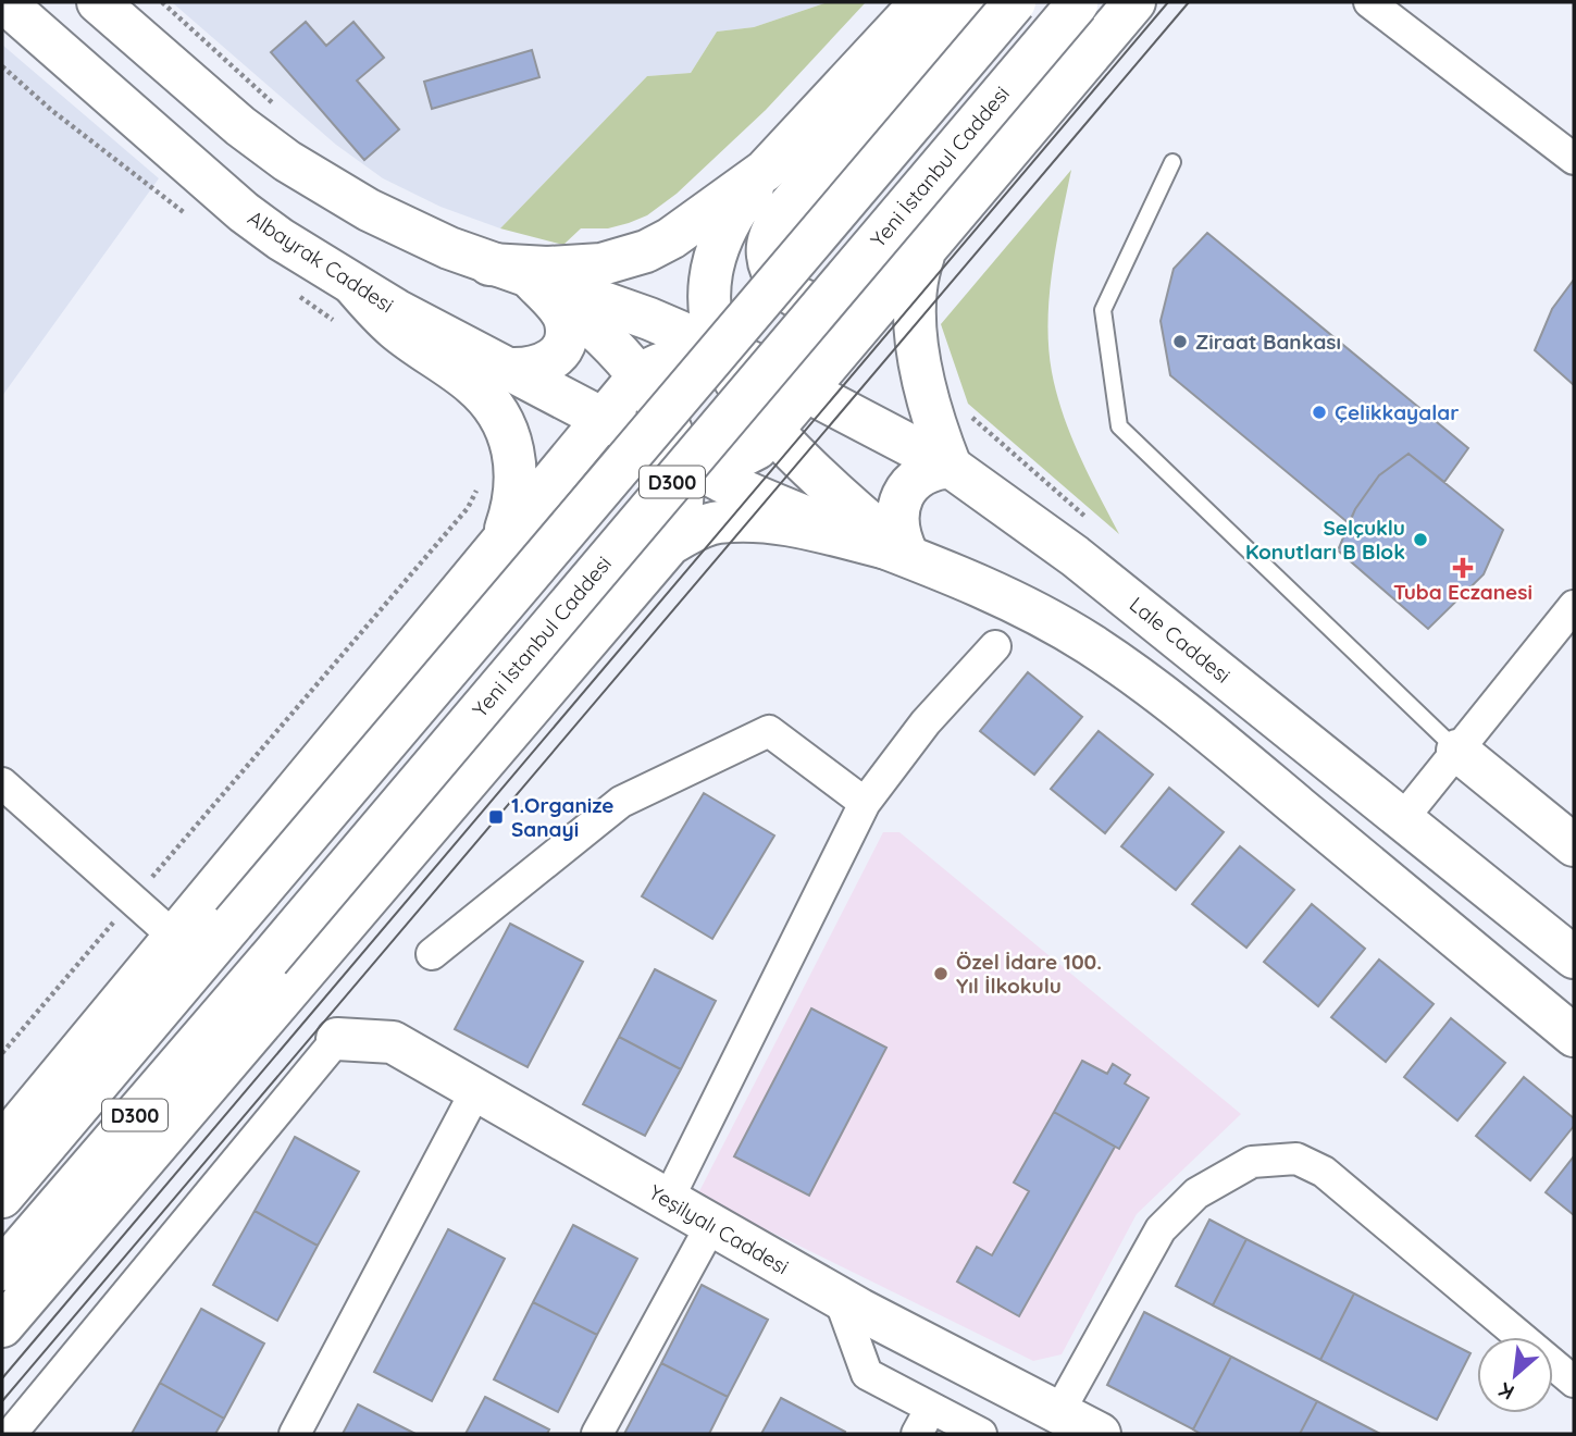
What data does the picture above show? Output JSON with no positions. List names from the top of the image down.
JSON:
{
  "streets": {
    "main road": [
      "Yeni İstanbul Caddesi",
      "Albayrak Caddesi",
      "D300",
      "Lale Caddesi",
      "Yeşilyalı Caddesi"
    ]
  },
  "places": {
    "other": [
      "Ziraat Bankası",
      "Çelikkayalar",
      "Selçuklu Konutları B Blok",
      "Özel İdare 100. Yıl İlkokulu"
    ],
    "health": ["Tuba Eczanesi"],
    "transit": ["1.Organize Sanayi"]
  },
  "north": "bottom left"
}
